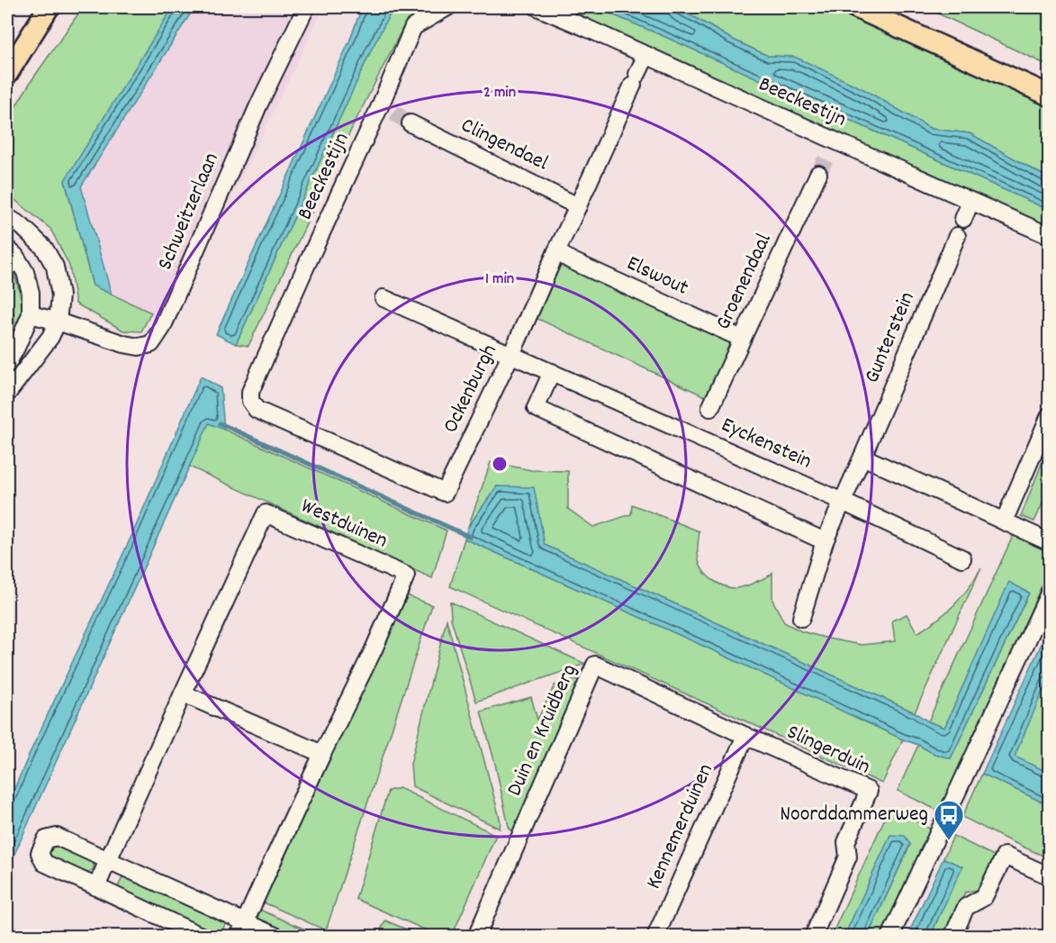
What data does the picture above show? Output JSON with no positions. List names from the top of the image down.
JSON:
{
  "streets": {
    "street": [
      "Beeckestijn",
      "Clingendael",
      "Schweitzerlaan",
      "Elswout",
      "Groenendaal",
      "Gunterstein",
      "Ockenburgh",
      "Eyckenstein",
      "Westduinen",
      "Duin en Kruidberg",
      "Slingerduin",
      "Kennemerduinen"
    ]
  },
  "crossings": [
    ["Beeckestijn", "Ockenburgh"],
    ["Clingendael", "Ockenburgh"],
    ["Elswout", "Groenendaal"],
    ["Elswout", "Ockenburgh"],
    ["Gunterstein", "Eyckenstein"],
    ["Ockenburgh", "Eyckenstein"],
    ["Duin en Kruidberg", "Slingerduin"],
    ["Duin en Kruidberg", "Kennemerduinen"],
    ["Slingerduin", "Kennemerduinen"]
  ],
  "places": {
    "bus stop": ["Noorddammerweg"]
  },
  "rings": ["2 min", "1 min"]
}
